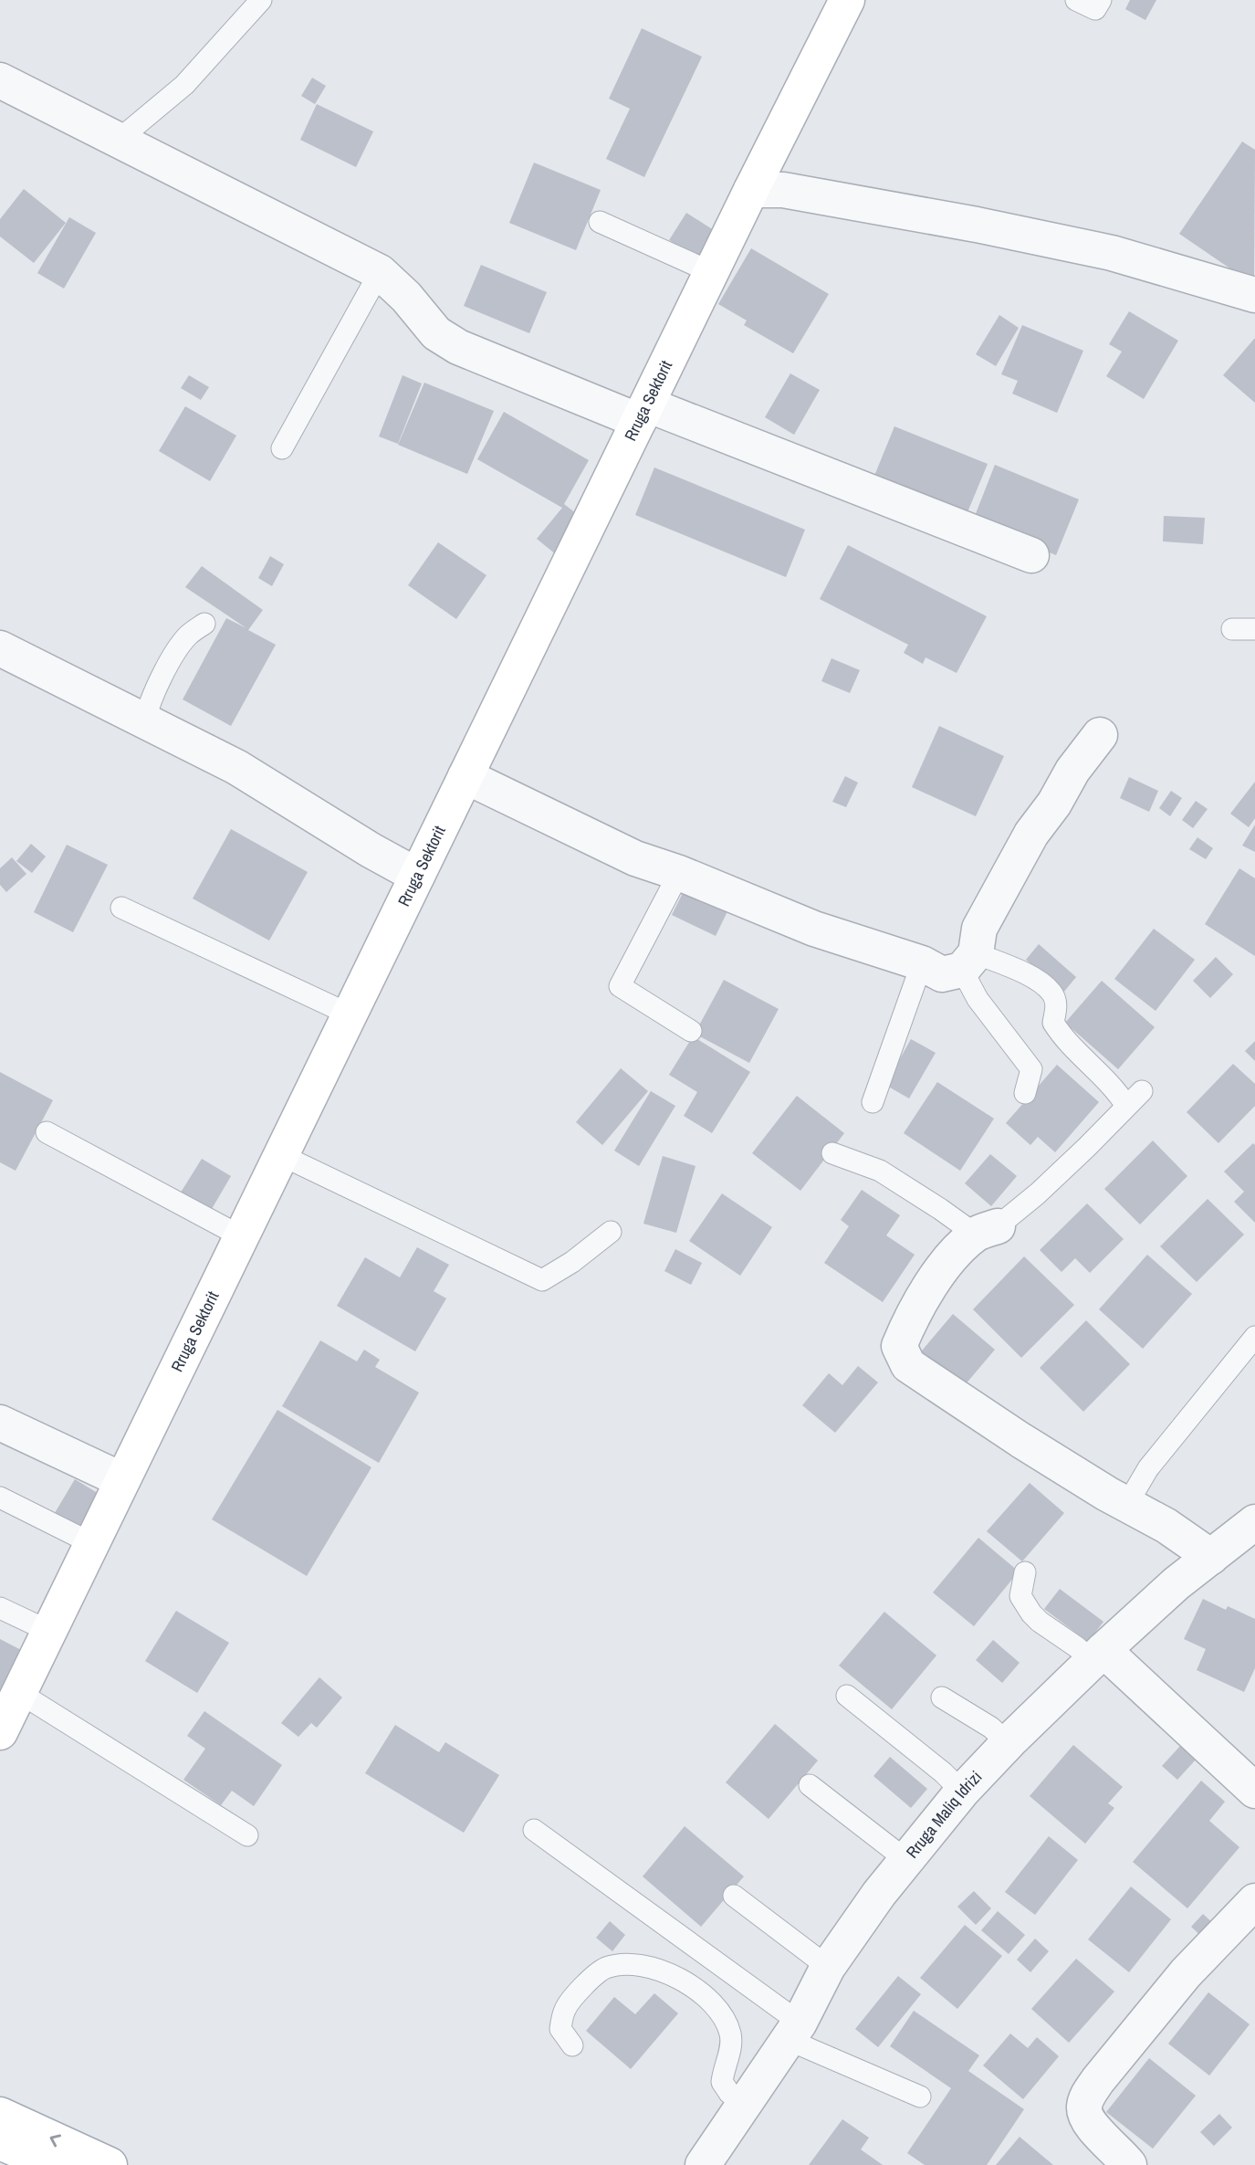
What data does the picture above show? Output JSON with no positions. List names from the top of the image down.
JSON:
{
  "streets": {
    "street": ["Rruga Sektorit", "Rruga Maliq Idrizi"]
  }
}
